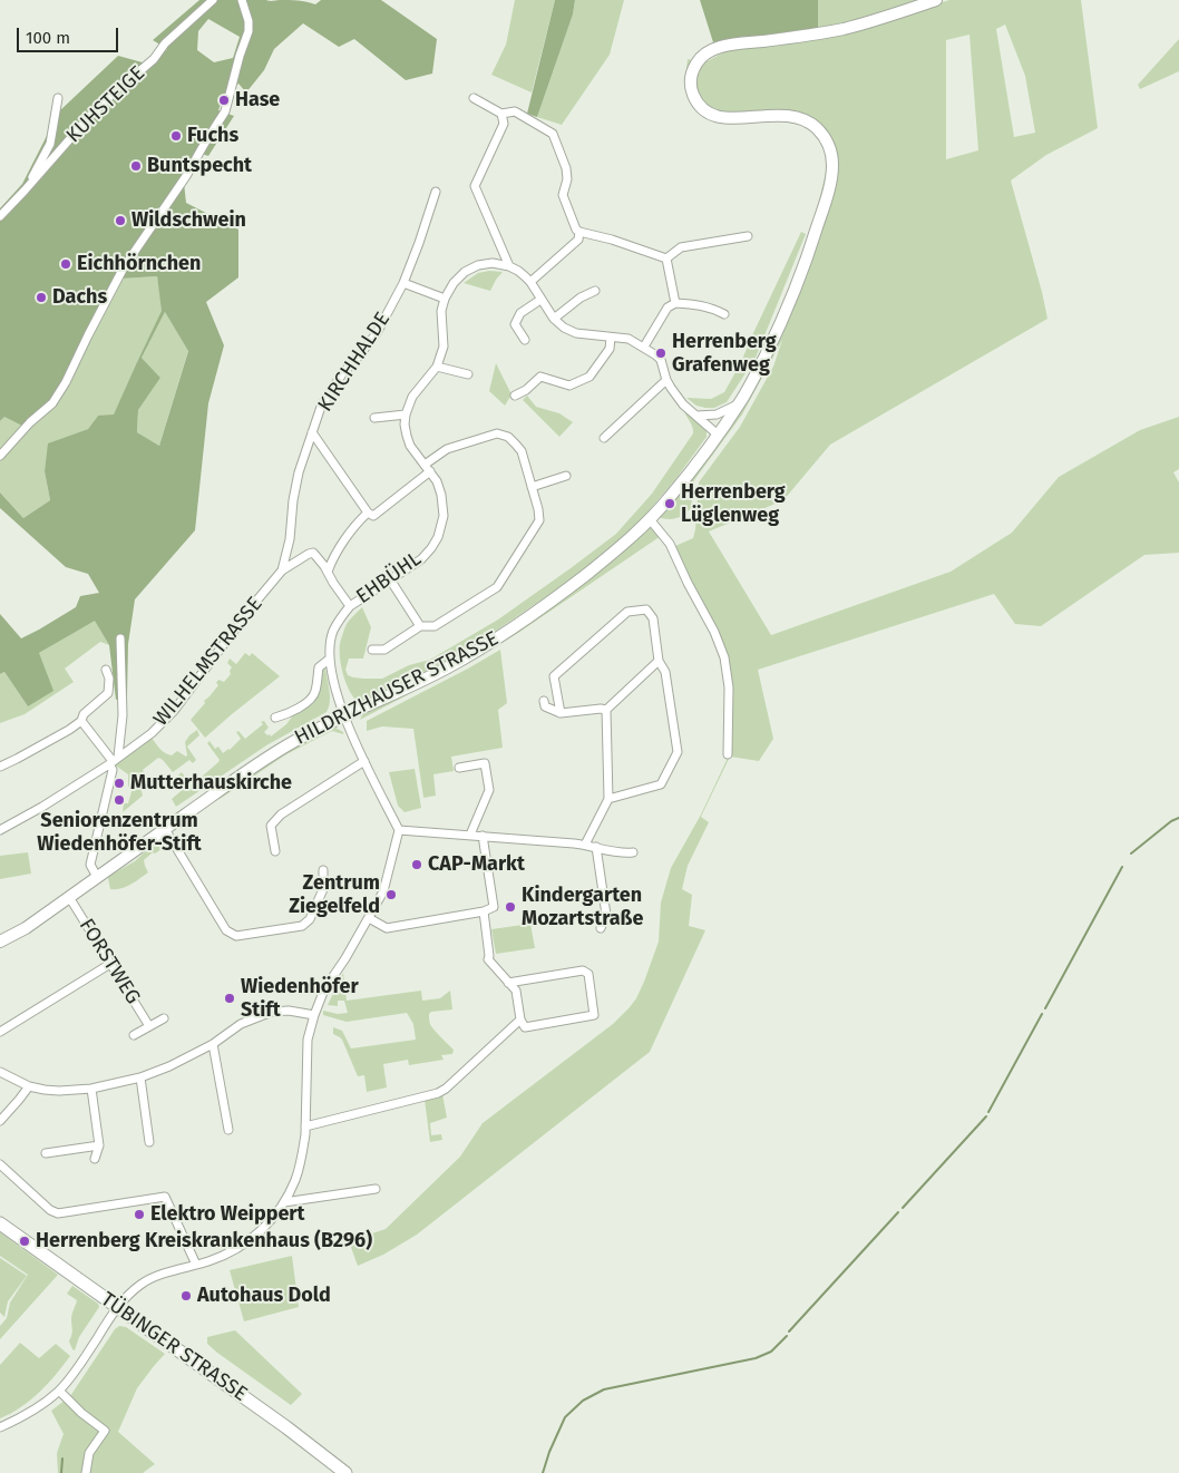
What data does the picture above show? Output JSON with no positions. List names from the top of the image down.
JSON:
{
  "streets": {
    "main road": ["HILDRIZHAUSER STRASSE", "TÜBINGER STRASSE"],
    "street": [
      "KUHSTEIGE",
      "KIRCHHALDE",
      "EHBÜHL",
      "WILHELMSTRASSE",
      "FORSTWEG"
    ]
  },
  "crossings": [
    ["KIRCHHALDE", "WILHELMSTRASSE"],
    ["EHBÜHL", "HILDRIZHAUSER STRASSE"],
    ["HILDRIZHAUSER STRASSE", "FORSTWEG"]
  ],
  "places": [
    "Hase",
    "Fuchs",
    "Buntspecht",
    "Wildschwein",
    "Eichhörnchen",
    "Dachs",
    "Herrenberg Grafenweg",
    "Herrenberg Lüglenweg",
    "Mutterhauskirche",
    "Seniorenzentrum Wiedenhöfer-Stift",
    "CAP-Markt",
    "Zentrum Ziegelfeld",
    "Kindergarten Mozartstraße",
    "Wiedenhöfer Stift",
    "Elektro Weippert",
    "Herrenberg Kreiskrankenhaus (B296)",
    "Autohaus Dold"
  ],
  "scale_bar": "100 m"
}
